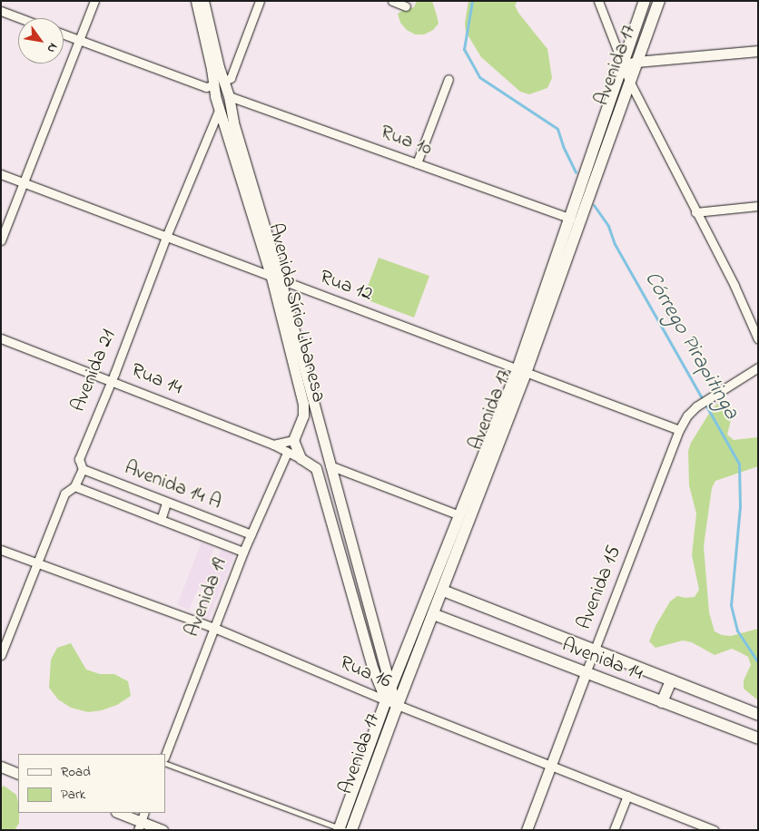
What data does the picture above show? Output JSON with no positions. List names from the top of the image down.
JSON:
{
  "streets": {
    "main road": ["Avenida 17", "Avenida 14"],
    "street": [
      "Rua 10",
      "Rua 12",
      "Avenida Sírio Libanesa",
      "Avenida 21",
      "Rua 14",
      "Avenida 14 A",
      "Avenida 15",
      "Avenida 19",
      "Rua 16"
    ]
  },
  "crossings": [
    ["Avenida 17", "Rua 10"],
    ["Avenida 17", "Rua 12"],
    ["Avenida 17", "Avenida Sírio Libanesa"],
    ["Avenida 17", "Avenida 14"],
    ["Avenida 17", "Rua 16"],
    ["Rua 10", "Avenida Sírio Libanesa"],
    ["Rua 12", "Avenida Sírio Libanesa"],
    ["Rua 12", "Avenida 21"],
    ["Rua 12", "Avenida 15"],
    ["Avenida Sírio Libanesa", "Avenida 21"],
    ["Avenida Sírio Libanesa", "Rua 16"],
    ["Avenida 21", "Rua 14"],
    ["Avenida 21", "Avenida 14 A"],
    ["Avenida 21", "Rua 16"],
    ["Rua 14", "Avenida 19"],
    ["Avenida 14 A", "Avenida 19"],
    ["Avenida 15", "Avenida 14"],
    ["Avenida 15", "Rua 16"],
    ["Avenida 19", "Rua 16"]
  ],
  "water": ["Córrego Pirapitinga"],
  "legend": ["Road", "Park"],
  "north": "bottom right"
}
